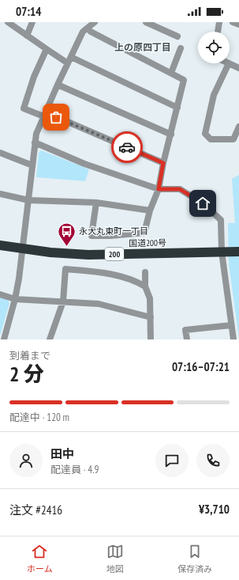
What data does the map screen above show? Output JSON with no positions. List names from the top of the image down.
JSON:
{
  "streets": {
    "highway": ["国道200号", "200"]
  },
  "districts": ["上の原四丁目"],
  "places": {
    "bus stop": ["永犬丸東町一丁目"]
  },
  "page": {
    "status": "07:14",
    "heading": ["2 分", "到着まで", "07:16–07:21"],
    "panel": [
      "田中",
      "配達員 · 4.9",
      "注文 #2416",
      "¥3,710"
    ],
    "bar": "配達中 · 120 m",
    "tabs": ["ホーム", "地図", "保存済み"]
  }
}
